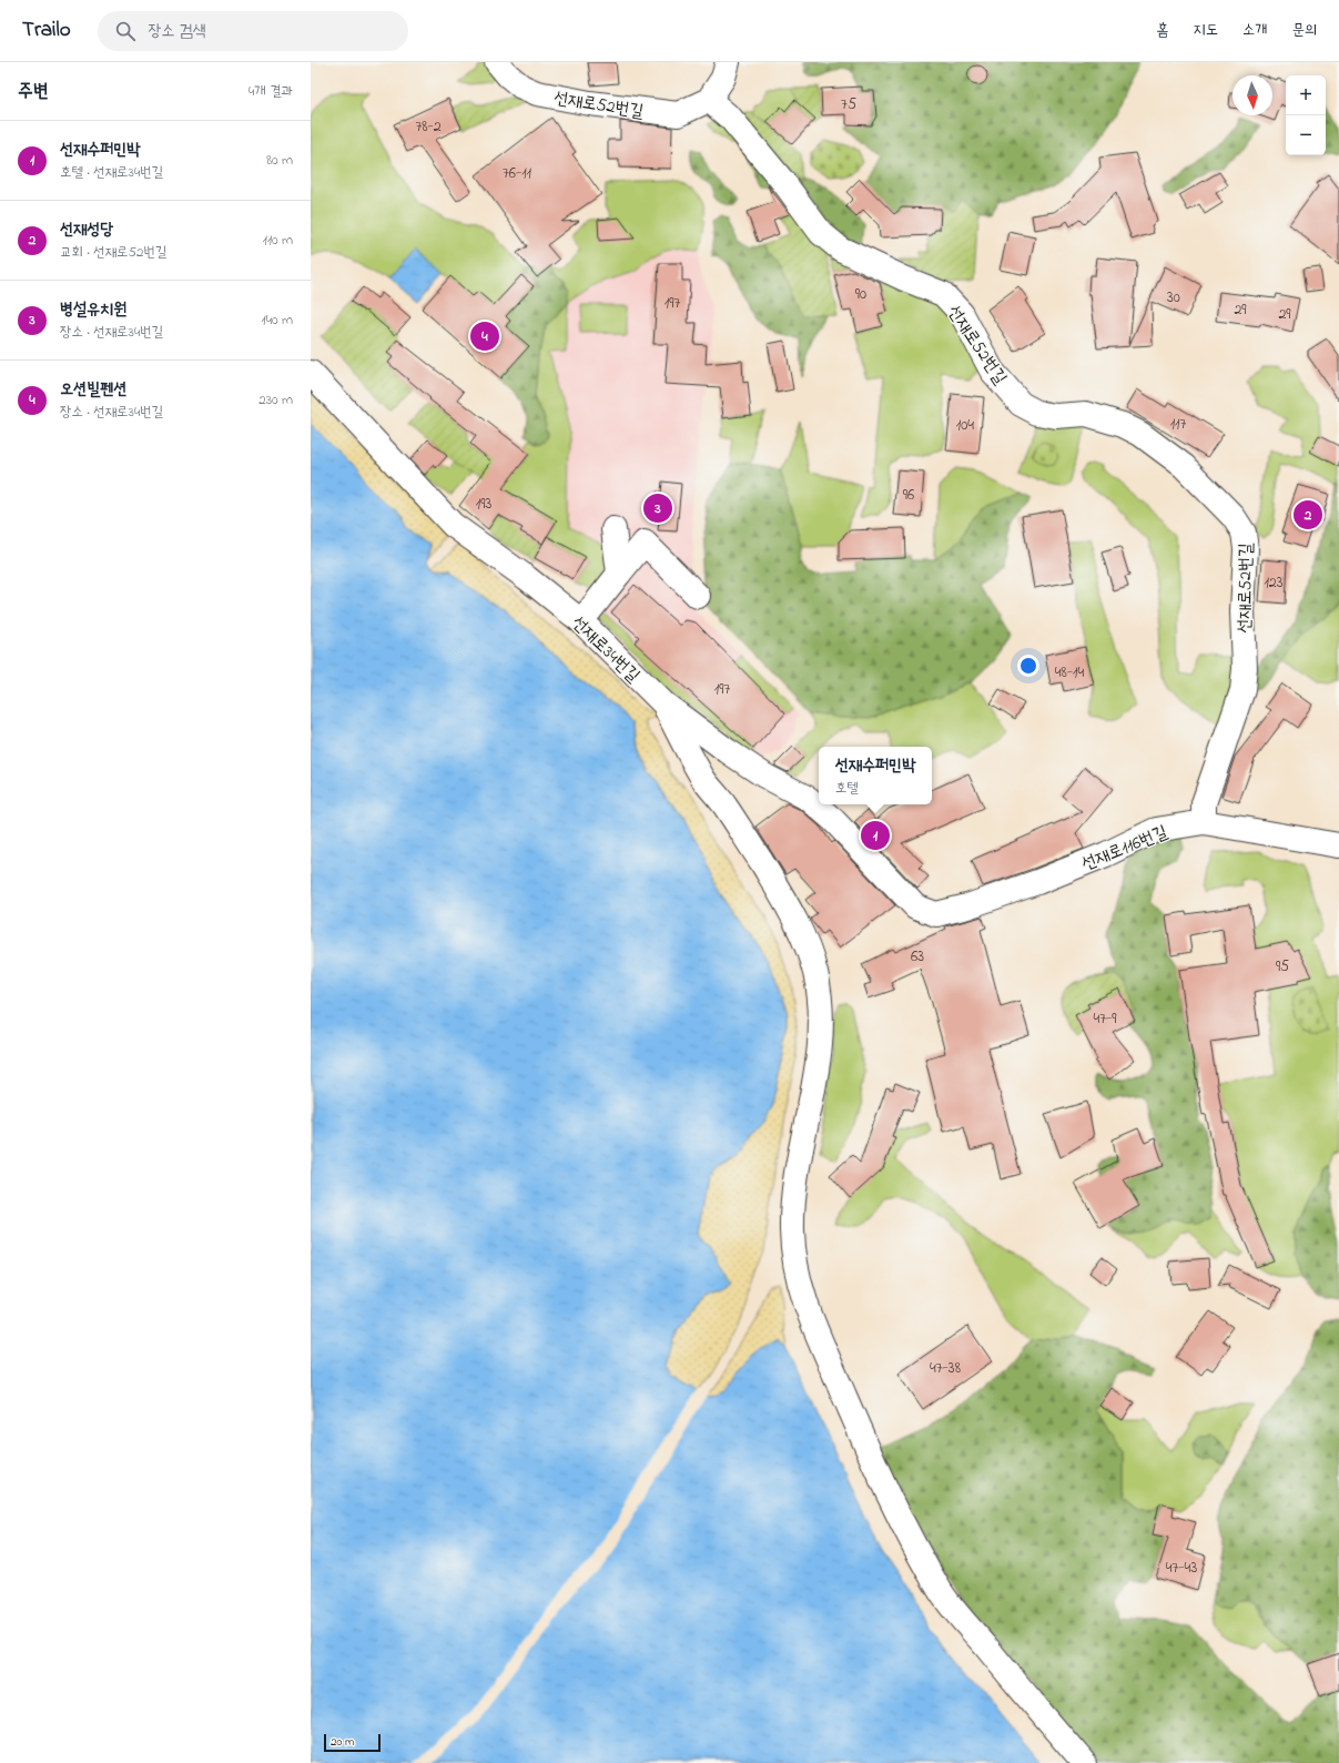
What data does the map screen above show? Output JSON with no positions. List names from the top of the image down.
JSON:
{
  "streets": {
    "street": ["선재로52번길", "선재로34번길", "선재로116번길"]
  },
  "crossings": [
    ["선재로52번길", "선재로116번길"],
    ["선재로34번길", "선재로116번길"]
  ],
  "house_numbers": [
    "75",
    "78-2",
    "76-11",
    "90",
    "30",
    "197",
    "29",
    "29",
    "117",
    "104",
    "96",
    "193",
    "123",
    "48-14",
    "197",
    "63",
    "95",
    "47-9",
    "47-38",
    "47-43"
  ],
  "scale_bar": "20 m",
  "north": "bottom",
  "page": {
    "header": "Trailo",
    "search": "장소 검색",
    "nav": [
      "홈",
      "지도",
      "소개",
      "문의"
    ],
    "heading": ["주변", "4개 결과"],
    "map_buttons": ["+", "−"],
    "list": [
      {
        "mark": "1",
        "name": "선재수퍼민박",
        "note": "호텔 · 선재로34번길",
        "value": "80 m"
      },
      {
        "mark": "2",
        "name": "선재성당",
        "note": "교회 · 선재로52번길",
        "value": "110 m"
      },
      {
        "mark": "3",
        "name": "병설유치원",
        "note": "장소 · 선재로34번길",
        "value": "140 m"
      },
      {
        "mark": "4",
        "name": "오션빌펜션",
        "note": "장소 · 선재로34번길",
        "value": "230 m"
      }
    ],
    "pins": [
      "4",
      "3",
      "2",
      "1"
    ],
    "popup": ["선재수퍼민박", "호텔"],
    "scale": "20 m"
  }
}
